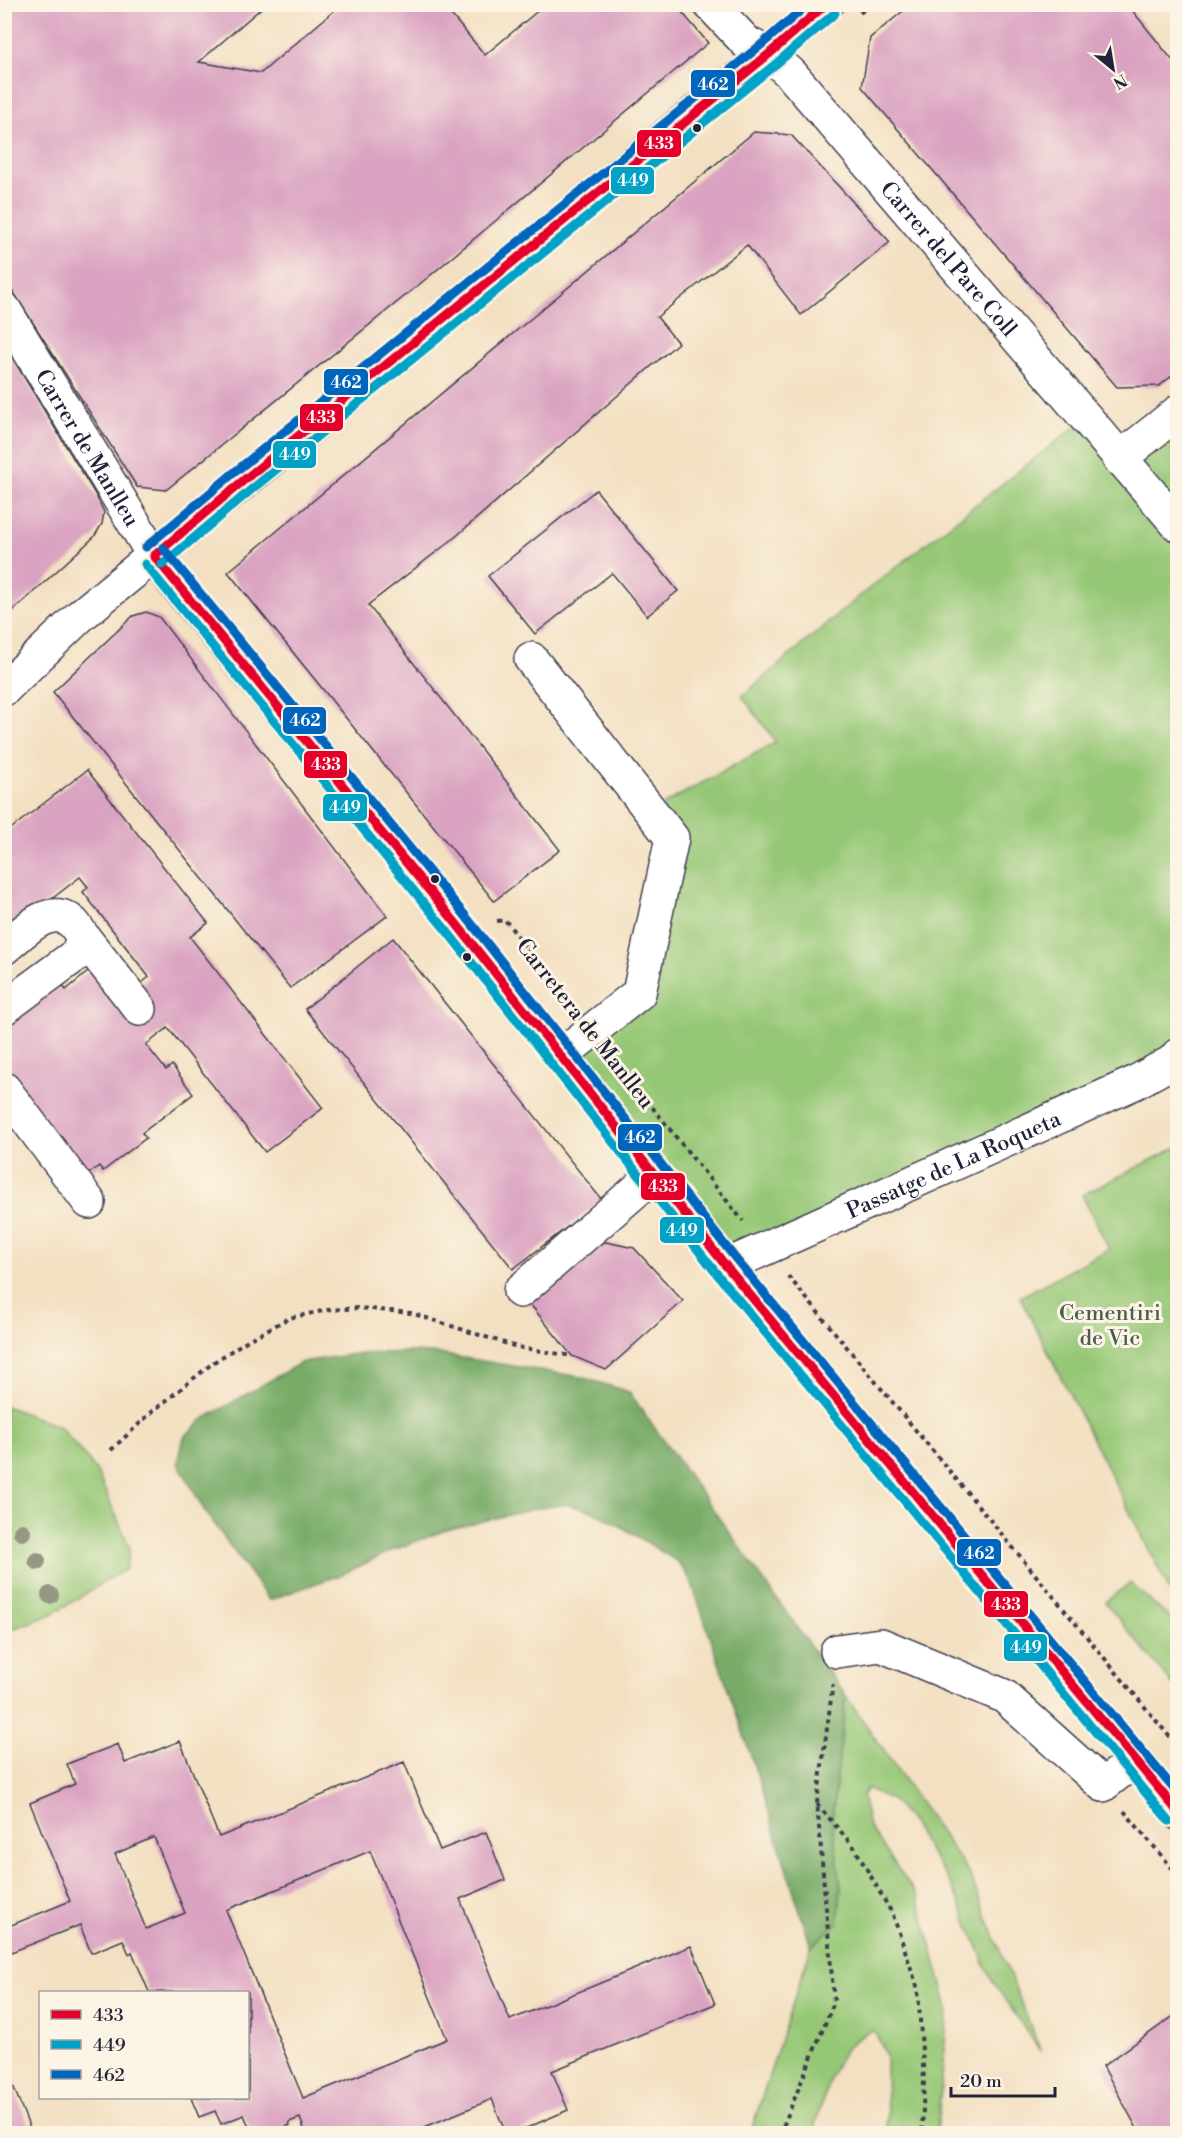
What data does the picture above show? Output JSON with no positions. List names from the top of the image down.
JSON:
{
  "streets": {
    "street": [
      "Carrer del Pare Coll",
      "Carrer de Manlleu",
      "Carretera de Manlleu",
      "Passatge de La Roqueta"
    ]
  },
  "crossings": [
    ["Carrer de Manlleu", "Carretera de Manlleu"],
    ["Carretera de Manlleu", "Passatge de La Roqueta"]
  ],
  "parks": ["Cementiri de Vic"],
  "lines": ["transit line 433", "transit line 462", "transit line 449"],
  "legend": ["433", "449", "462"],
  "scale_bar": "20 m",
  "north": "bottom right"
}
